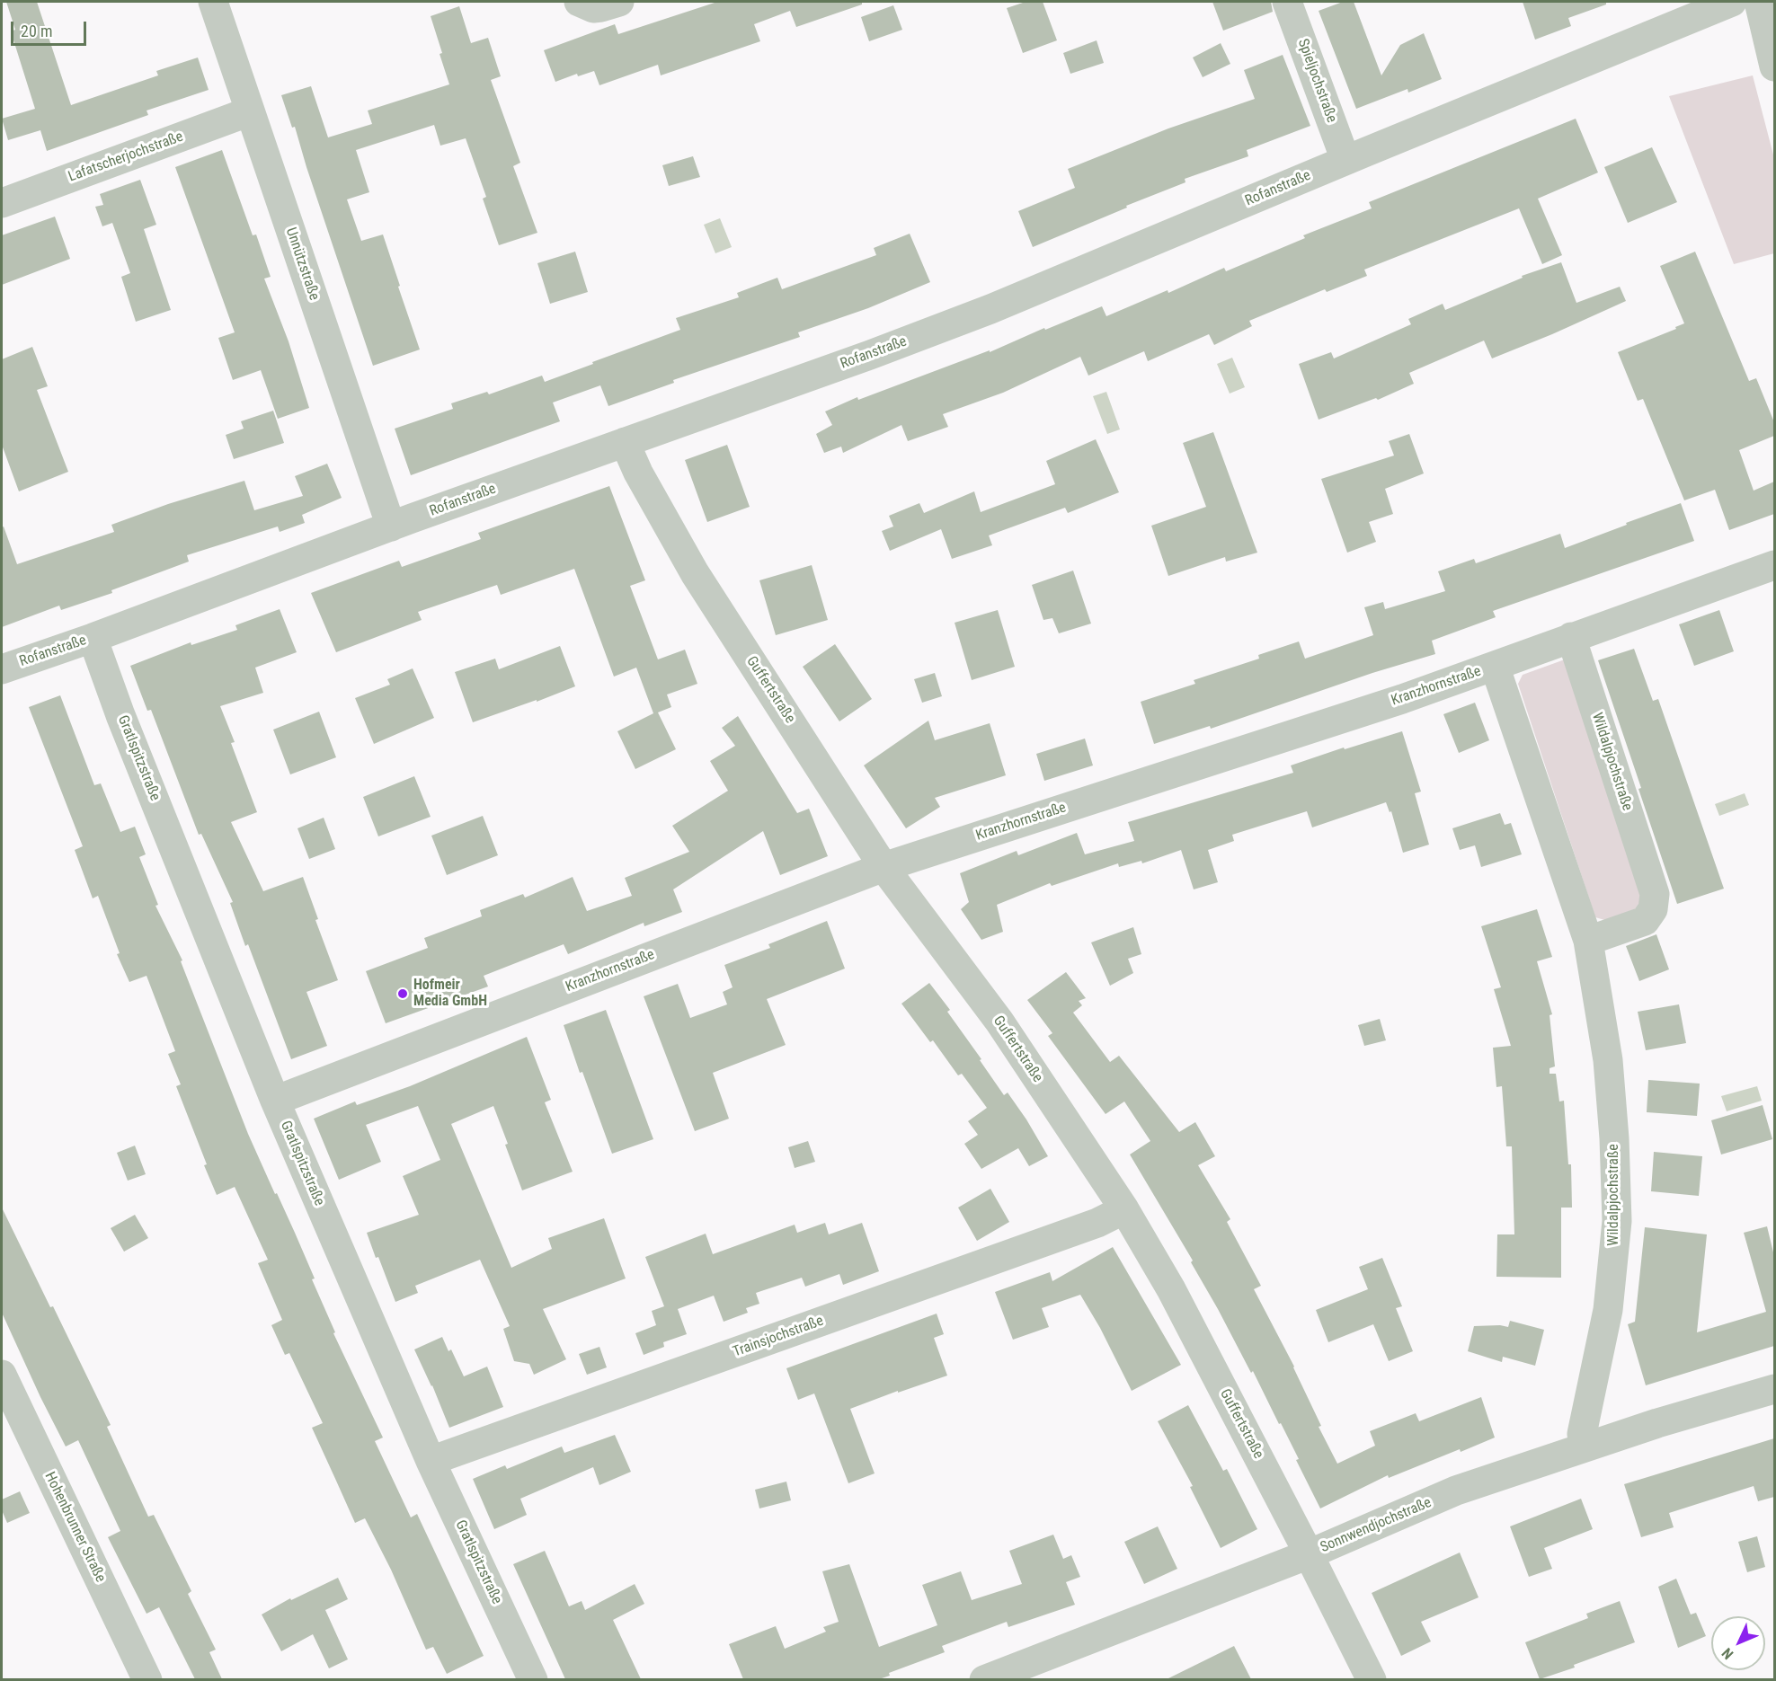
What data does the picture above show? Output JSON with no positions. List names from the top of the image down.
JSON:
{
  "streets": {
    "street": [
      "Spieljochstraße",
      "Lafatscherjochstraße",
      "Rofanstraße",
      "Unnützstraße",
      "Kranzhornstraße",
      "Guffertstraße",
      "Gratlspitzstraße",
      "Wildalpjochstraße",
      "Trainsjochstraße",
      "Sonnwendjochstraße",
      "Hohenbrunner Straße"
    ]
  },
  "crossings": [
    ["Spieljochstraße", "Rofanstraße"],
    ["Lafatscherjochstraße", "Unnützstraße"],
    ["Rofanstraße", "Unnützstraße"],
    ["Rofanstraße", "Guffertstraße"],
    ["Rofanstraße", "Gratlspitzstraße"],
    ["Kranzhornstraße", "Guffertstraße"],
    ["Kranzhornstraße", "Gratlspitzstraße"],
    ["Kranzhornstraße", "Wildalpjochstraße"],
    ["Guffertstraße", "Trainsjochstraße"],
    ["Guffertstraße", "Sonnwendjochstraße"],
    ["Gratlspitzstraße", "Trainsjochstraße"],
    ["Wildalpjochstraße", "Sonnwendjochstraße"]
  ],
  "places": ["Hofmeir Media GmbH"],
  "scale_bar": "20 m",
  "north": "bottom left"
}
